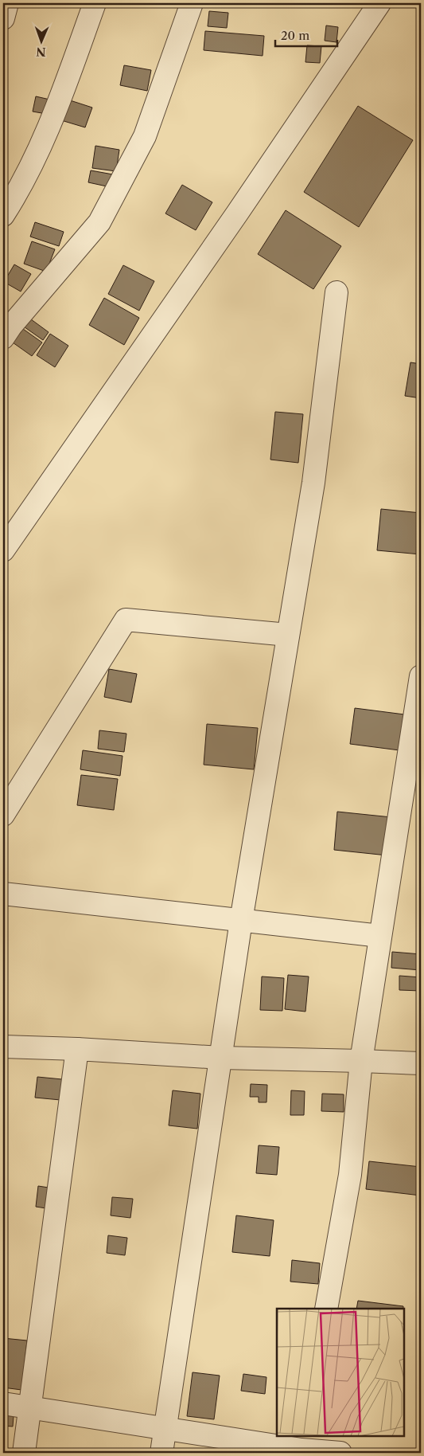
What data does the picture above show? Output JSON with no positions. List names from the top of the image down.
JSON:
{
  "scale_bar": "20 m",
  "north": "bottom"
}
